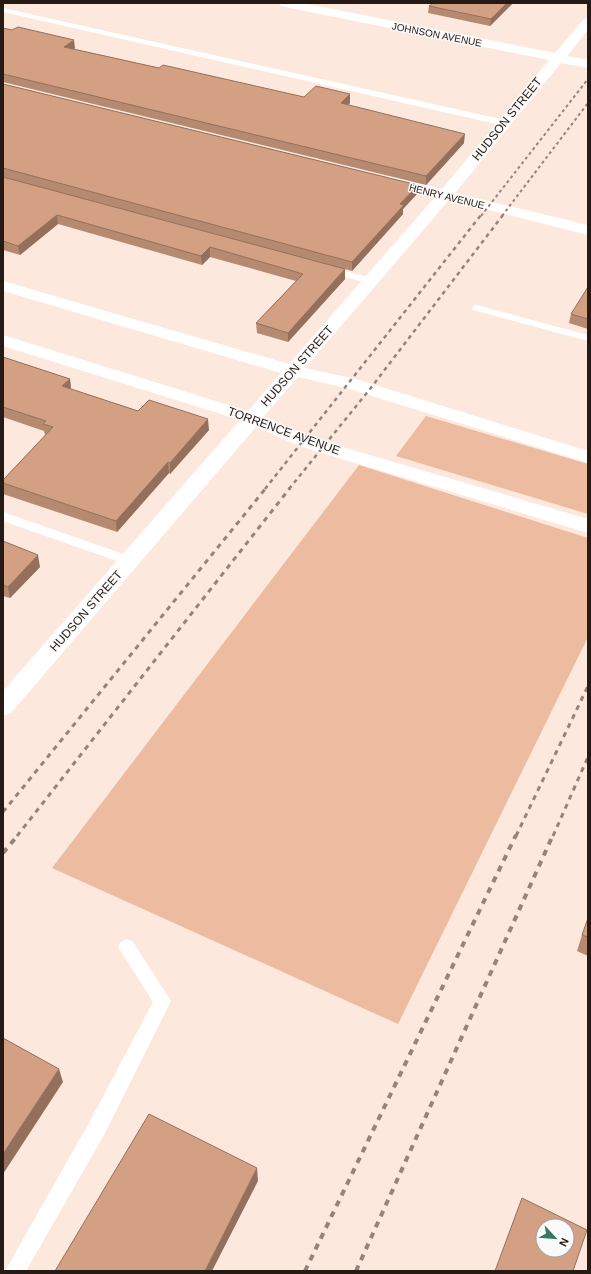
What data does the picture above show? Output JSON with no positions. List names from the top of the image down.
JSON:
{
  "streets": {
    "street": [
      "JOHNSON AVENUE",
      "HUDSON STREET",
      "HENRY AVENUE",
      "TORRENCE AVENUE"
    ]
  },
  "crossings": [
    ["JOHNSON AVENUE", "HUDSON STREET"],
    ["HUDSON STREET", "HENRY AVENUE"],
    ["HUDSON STREET", "TORRENCE AVENUE"]
  ],
  "north": "bottom right"
}
